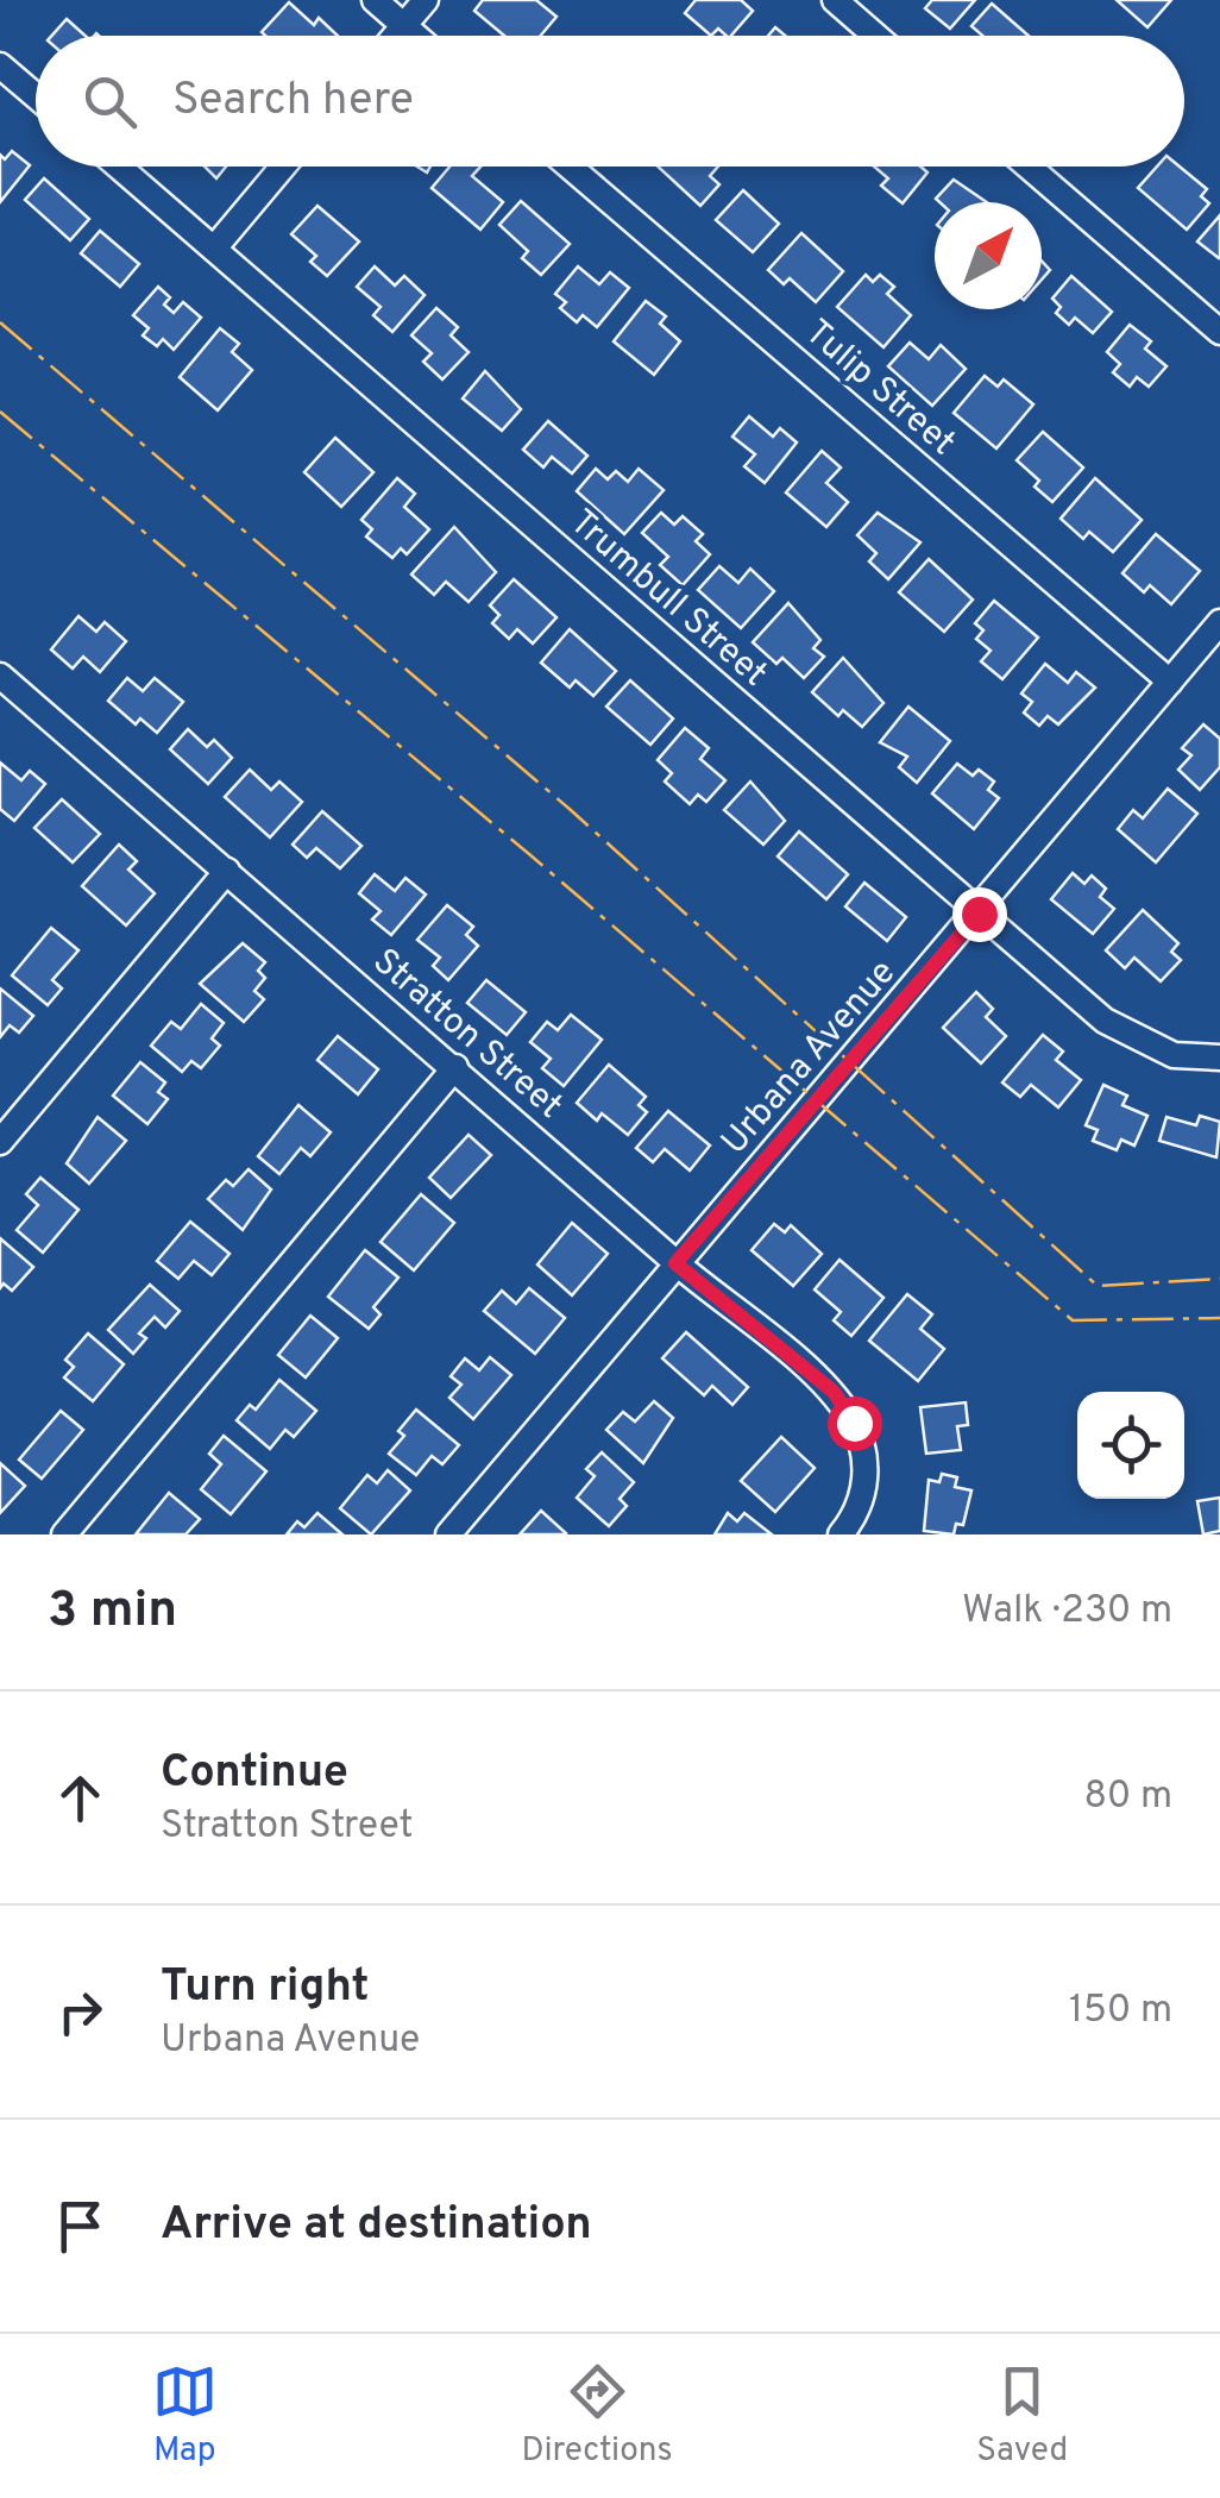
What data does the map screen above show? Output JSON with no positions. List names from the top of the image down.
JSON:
{
  "streets": {
    "street": [
      "Tulip Street",
      "Trumbull Street",
      "Stratton Street",
      "Urbana Avenue"
    ]
  },
  "crossings": [
    ["Tulip Street", "Urbana Avenue"],
    ["Trumbull Street", "Urbana Avenue"],
    ["Stratton Street", "Urbana Avenue"]
  ],
  "north": "top right",
  "page": {
    "search": "Search here",
    "heading": ["3 min", "Walk · 230 m"],
    "list": [
      ["Continue", "Stratton Street", "80 m"],
      ["Turn right", "Urbana Avenue", "150 m"],
      "Arrive at destination"
    ],
    "nav": ["Map", "Directions", "Saved"]
  }
}
